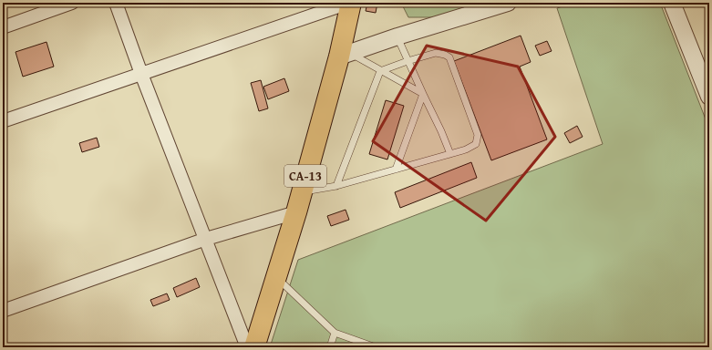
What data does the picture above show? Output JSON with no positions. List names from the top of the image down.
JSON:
{
  "streets": {
    "main road": ["CA-13"]
  }
}
